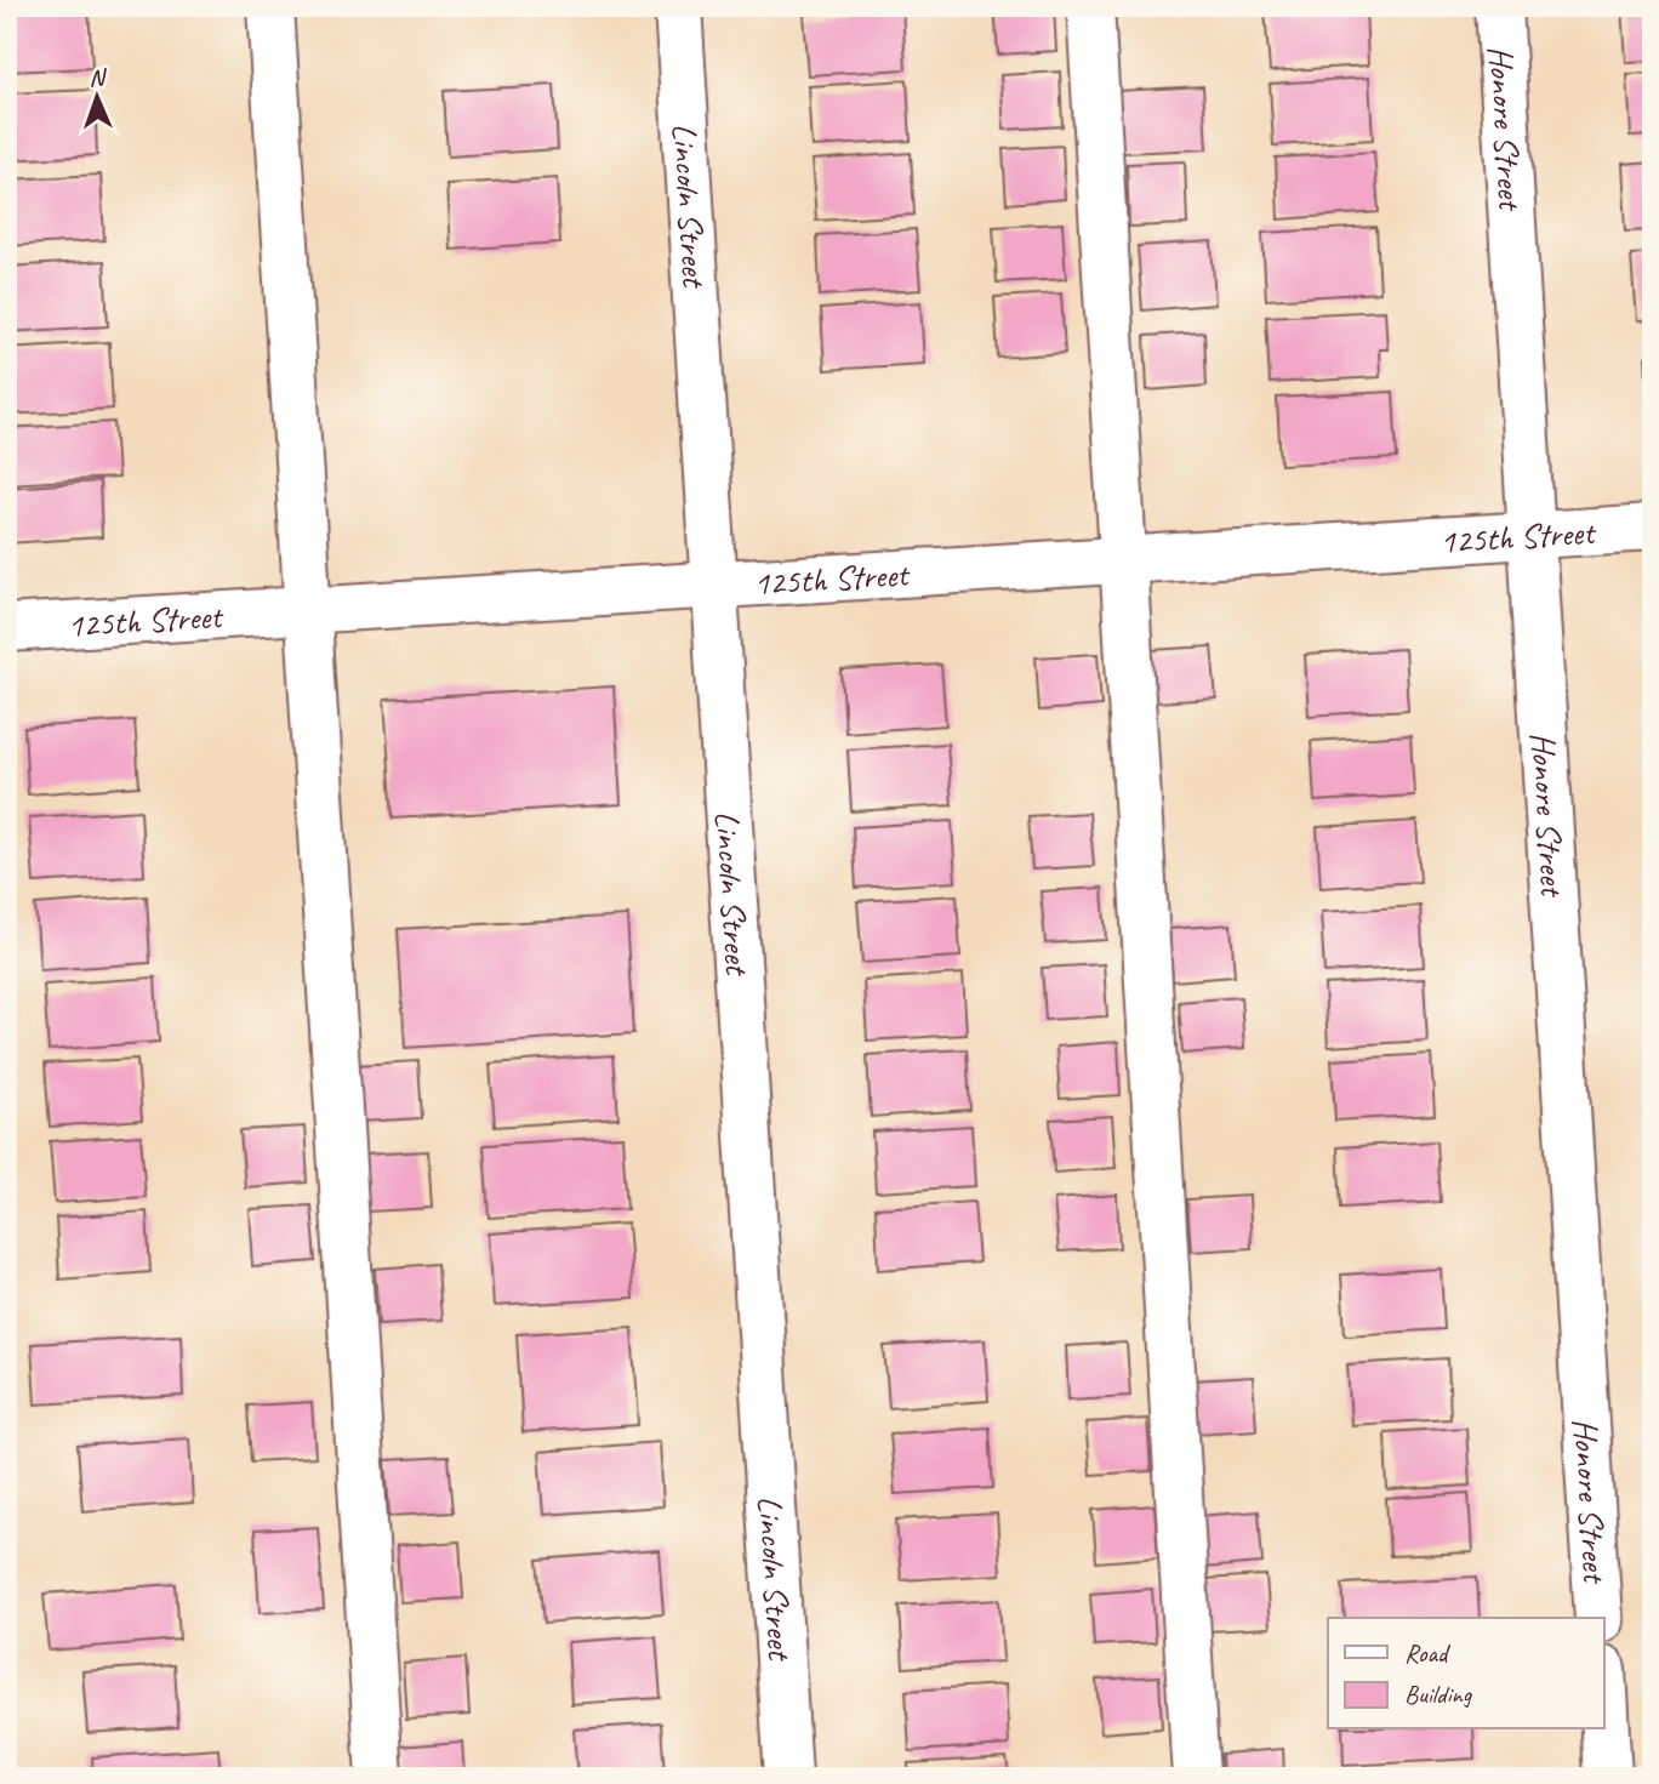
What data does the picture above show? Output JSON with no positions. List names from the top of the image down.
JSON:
{
  "streets": {
    "street": ["Honore Street", "Lincoln Street", "125th Street"]
  },
  "crossings": [
    ["Honore Street", "125th Street"],
    ["Lincoln Street", "125th Street"]
  ],
  "legend": ["Road", "Building"],
  "north": "top"
}
